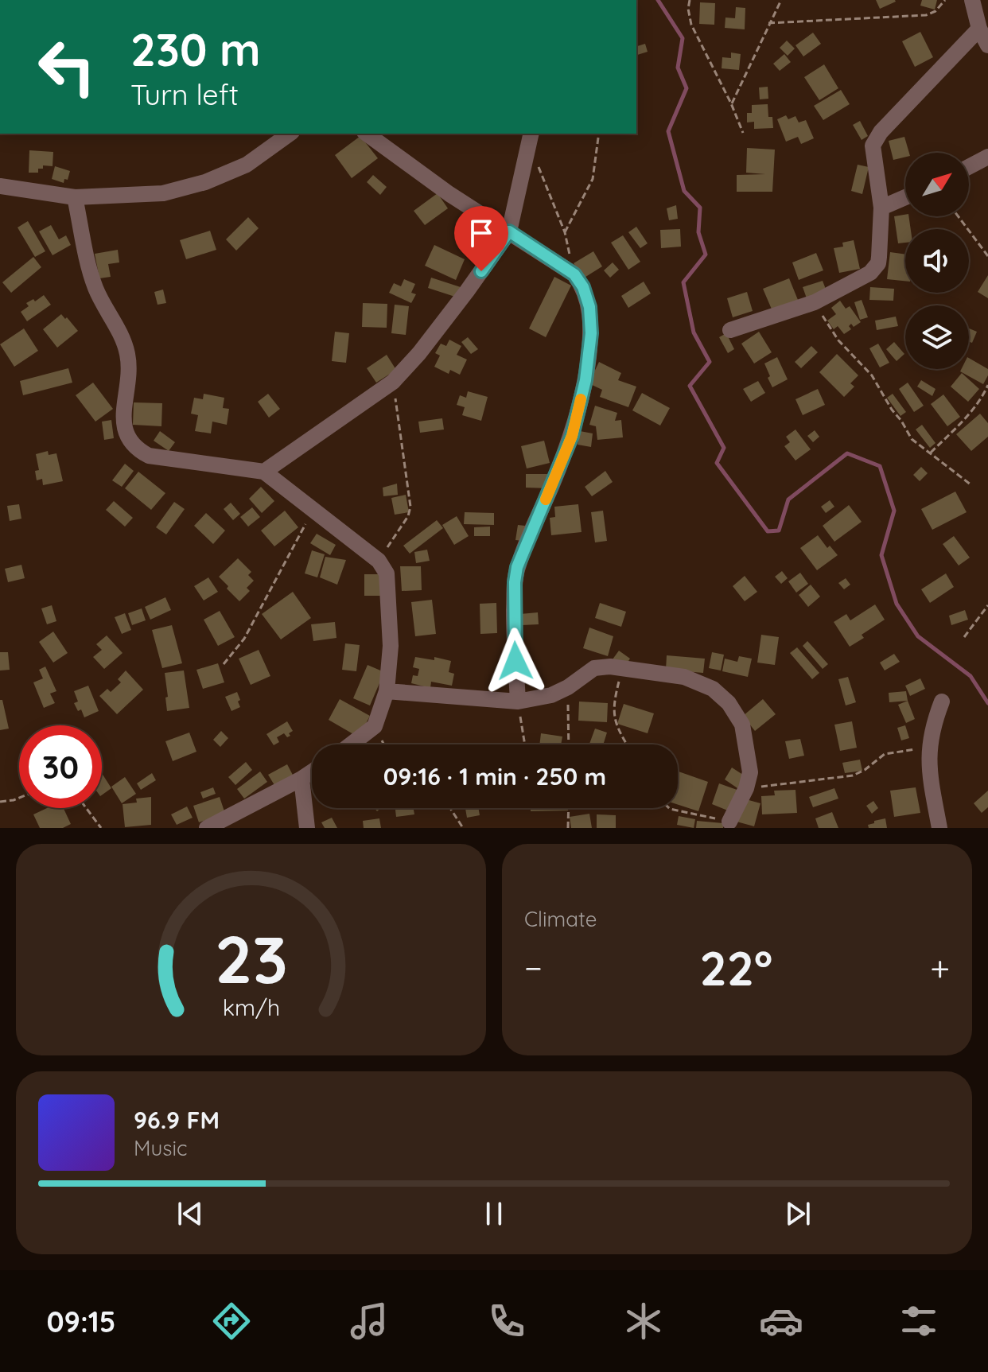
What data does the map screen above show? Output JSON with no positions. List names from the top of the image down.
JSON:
{
  "north": "top right",
  "page": {
    "turn": ["230 m", "Turn left"],
    "limit": "30",
    "trip": "09:16 · 1 min · 250 m",
    "tile": "Climate",
    "heat": ["−", "22°", "+"],
    "song": ["96.9 FM", "Music"],
    "tabs": "09:15",
    "gauge": ["23", "km/h"]
  }
}
